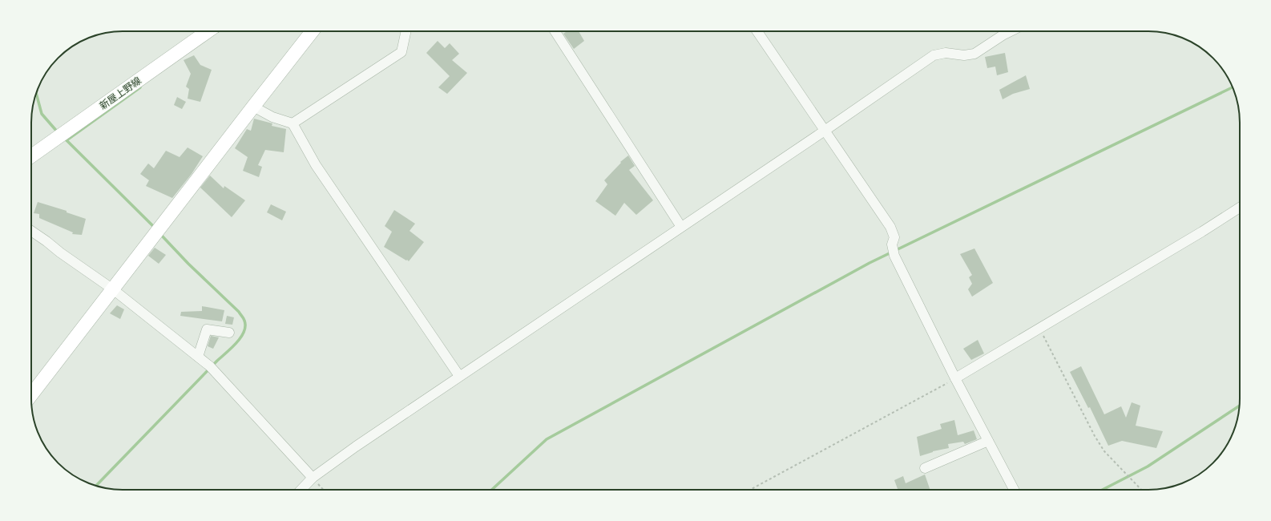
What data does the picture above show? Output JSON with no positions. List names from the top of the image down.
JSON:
{
  "streets": {
    "street": ["新屋上野線"]
  }
}
